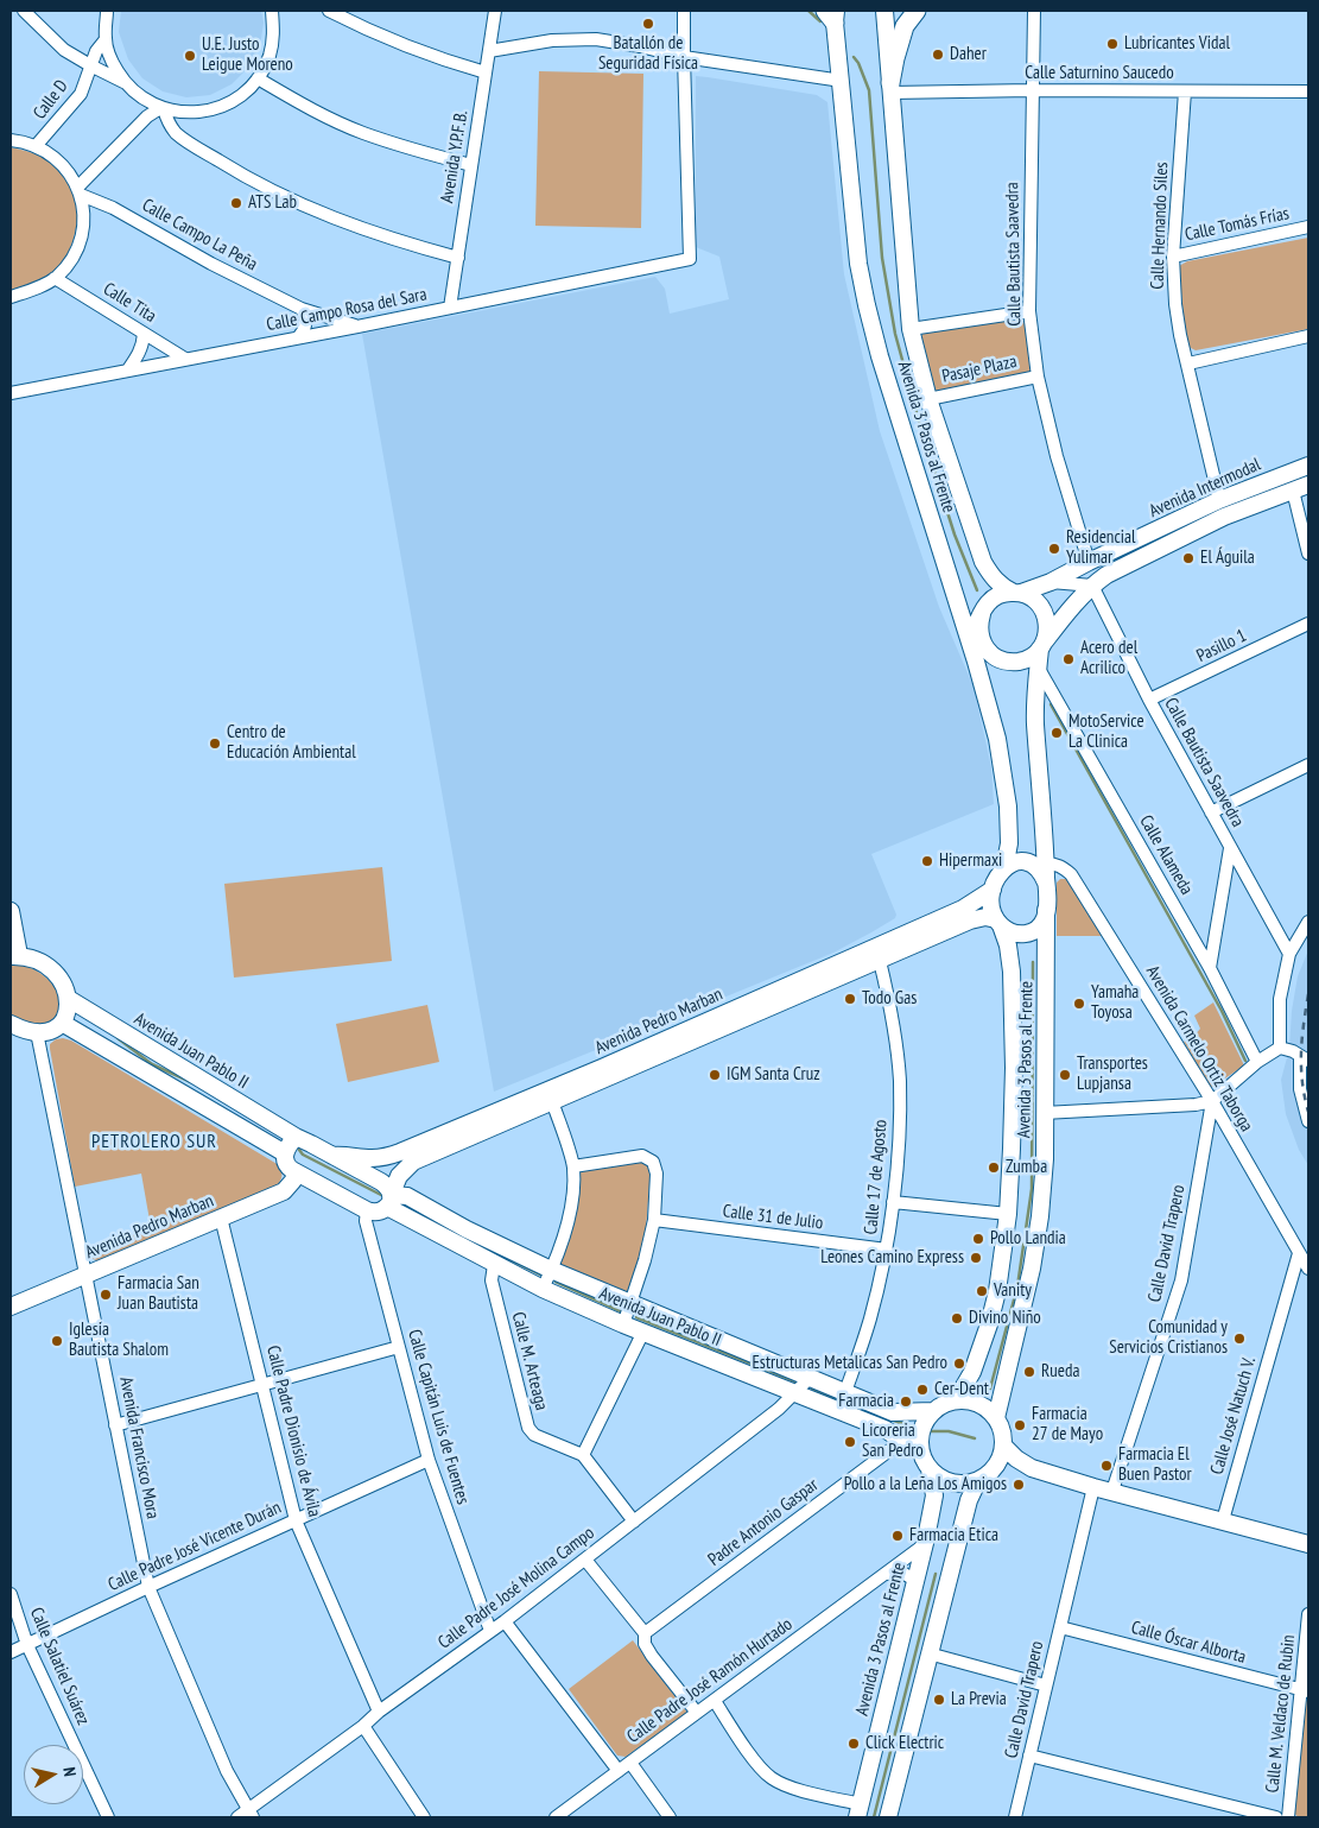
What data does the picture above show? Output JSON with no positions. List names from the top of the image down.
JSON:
{
  "streets": {
    "main road": [
      "Avenida 3 Pasos al Frente",
      "Avenida Intermodal",
      "Avenida Pedro Marban",
      "Avenida Juan Pablo II"
    ],
    "street": [
      "Calle Saturnino Saucedo",
      "Calle D",
      "Avenida Y.P.F.B.",
      "Calle Tomás Frías",
      "Calle Hernando Síles",
      "Calle Campo La Peña",
      "Calle Bautista Saavedra",
      "Calle Tita",
      "Calle Campo Rosa del Sara",
      "Pasaje Plaza",
      "Pasillo 1",
      "Calle Alameda",
      "Avenida Carmelo Ortiz Taborga",
      "Calle 17 de Agosto",
      "Calle 31 de Julio",
      "Calle David Trapero",
      "Calle M. Arteaga",
      "Calle José Natuch V.",
      "Calle Capitán Luis de Fuentes",
      "Calle Padre Dionisio de Ávila",
      "Avenida Francisco Mora",
      "Padre Antonio Gaspar",
      "Calle Padre José Vicente Durán",
      "Calle Padre José Molina Campo",
      "Calle Óscar Alborta",
      "Calle Salatiel Suárez",
      "Calle Padre José Ramón Hurtado",
      "Calle M. Veldaco de Rubin"
    ]
  },
  "crossings": [
    ["Calle Saturnino Saucedo", "Calle Hernando Síles"],
    ["Calle Saturnino Saucedo", "Calle Bautista Saavedra"],
    ["Calle Saturnino Saucedo", "Avenida 3 Pasos al Frente"],
    ["Avenida Y.P.F.B.", "Calle Campo Rosa del Sara"],
    ["Calle Tomás Frías", "Calle Hernando Síles"],
    ["Calle Hernando Síles", "Avenida Intermodal"],
    ["Calle Campo La Peña", "Calle Campo Rosa del Sara"],
    ["Calle Bautista Saavedra", "Pasaje Plaza"],
    ["Calle Bautista Saavedra", "Avenida Intermodal"],
    ["Calle Bautista Saavedra", "Pasillo 1"],
    ["Calle Tita", "Calle Campo Rosa del Sara"],
    ["Pasaje Plaza", "Avenida 3 Pasos al Frente"],
    ["Avenida 3 Pasos al Frente", "Avenida Intermodal"],
    ["Avenida 3 Pasos al Frente", "Avenida Pedro Marban"],
    ["Avenida 3 Pasos al Frente", "Avenida Juan Pablo II"],
    ["Avenida 3 Pasos al Frente", "Calle Padre José Ramón Hurtado"],
    ["Avenida Pedro Marban", "Avenida Juan Pablo II"],
    ["Avenida Pedro Marban", "Calle 17 de Agosto"],
    ["Avenida Pedro Marban", "Calle Padre Dionisio de Ávila"],
    ["Avenida Pedro Marban", "Avenida Francisco Mora"],
    ["Avenida Carmelo Ortiz Taborga", "Calle David Trapero"],
    ["Avenida Carmelo Ortiz Taborga", "Calle José Natuch V."],
    ["Avenida Juan Pablo II", "Calle 17 de Agosto"],
    ["Avenida Juan Pablo II", "Calle M. Arteaga"],
    ["Avenida Juan Pablo II", "Padre Antonio Gaspar"],
    ["Avenida Juan Pablo II", "Calle Padre José Molina Campo"],
    ["Calle 17 de Agosto", "Calle 31 de Julio"],
    ["Calle David Trapero", "Calle Óscar Alborta"],
    ["Calle M. Arteaga", "Calle Padre José Molina Campo"],
    ["Calle Capitán Luis de Fuentes", "Calle Padre José Vicente Durán"],
    ["Calle Capitán Luis de Fuentes", "Calle Padre José Molina Campo"],
    ["Calle Padre Dionisio de Ávila", "Calle Padre José Vicente Durán"],
    ["Calle Padre Dionisio de Ávila", "Calle Padre José Molina Campo"],
    ["Avenida Francisco Mora", "Calle Padre José Vicente Durán"],
    ["Avenida Francisco Mora", "Calle Padre José Molina Campo"],
    ["Calle Padre José Vicente Durán", "Calle Salatiel Suárez"],
    ["Calle Óscar Alborta", "Calle M. Veldaco de Rubin"]
  ],
  "districts": ["PETROLERO SUR"],
  "places": [
    "Batallón de Seguridad Física",
    "Lubricantes Vidal",
    "Daher",
    "U.E. Justo Leigue Moreno",
    "ATS Lab",
    "Residencial Yulimar",
    "El Águila",
    "Acero del Acrilico",
    "MotoService La Clinica",
    "Centro de Educación Ambiental",
    "Hipermaxi",
    "Todo Gas",
    "Yamaha Toyosa",
    "IGM Santa Cruz",
    "Transportes Lupjansa",
    "Zumba",
    "Pollo Landia",
    "Leones Camino Express",
    "Vanity",
    "Farmacia San Juan Bautista",
    "Divino Niño",
    "Comunidad y Servicios Cristianos",
    "Iglesia Bautista Shalom",
    "Estructuras Metalicas San Pedro",
    "Rueda",
    "Cer-Dent",
    "Farmacia",
    "Farmacia 27 de Mayo",
    "Licoreria San Pedro",
    "Farmacia El Buen Pastor",
    "Pollo a la Leña Los Amigos",
    "Farmacia Etica",
    "La Previa",
    "Click Electric"
  ],
  "north": "right"
}
